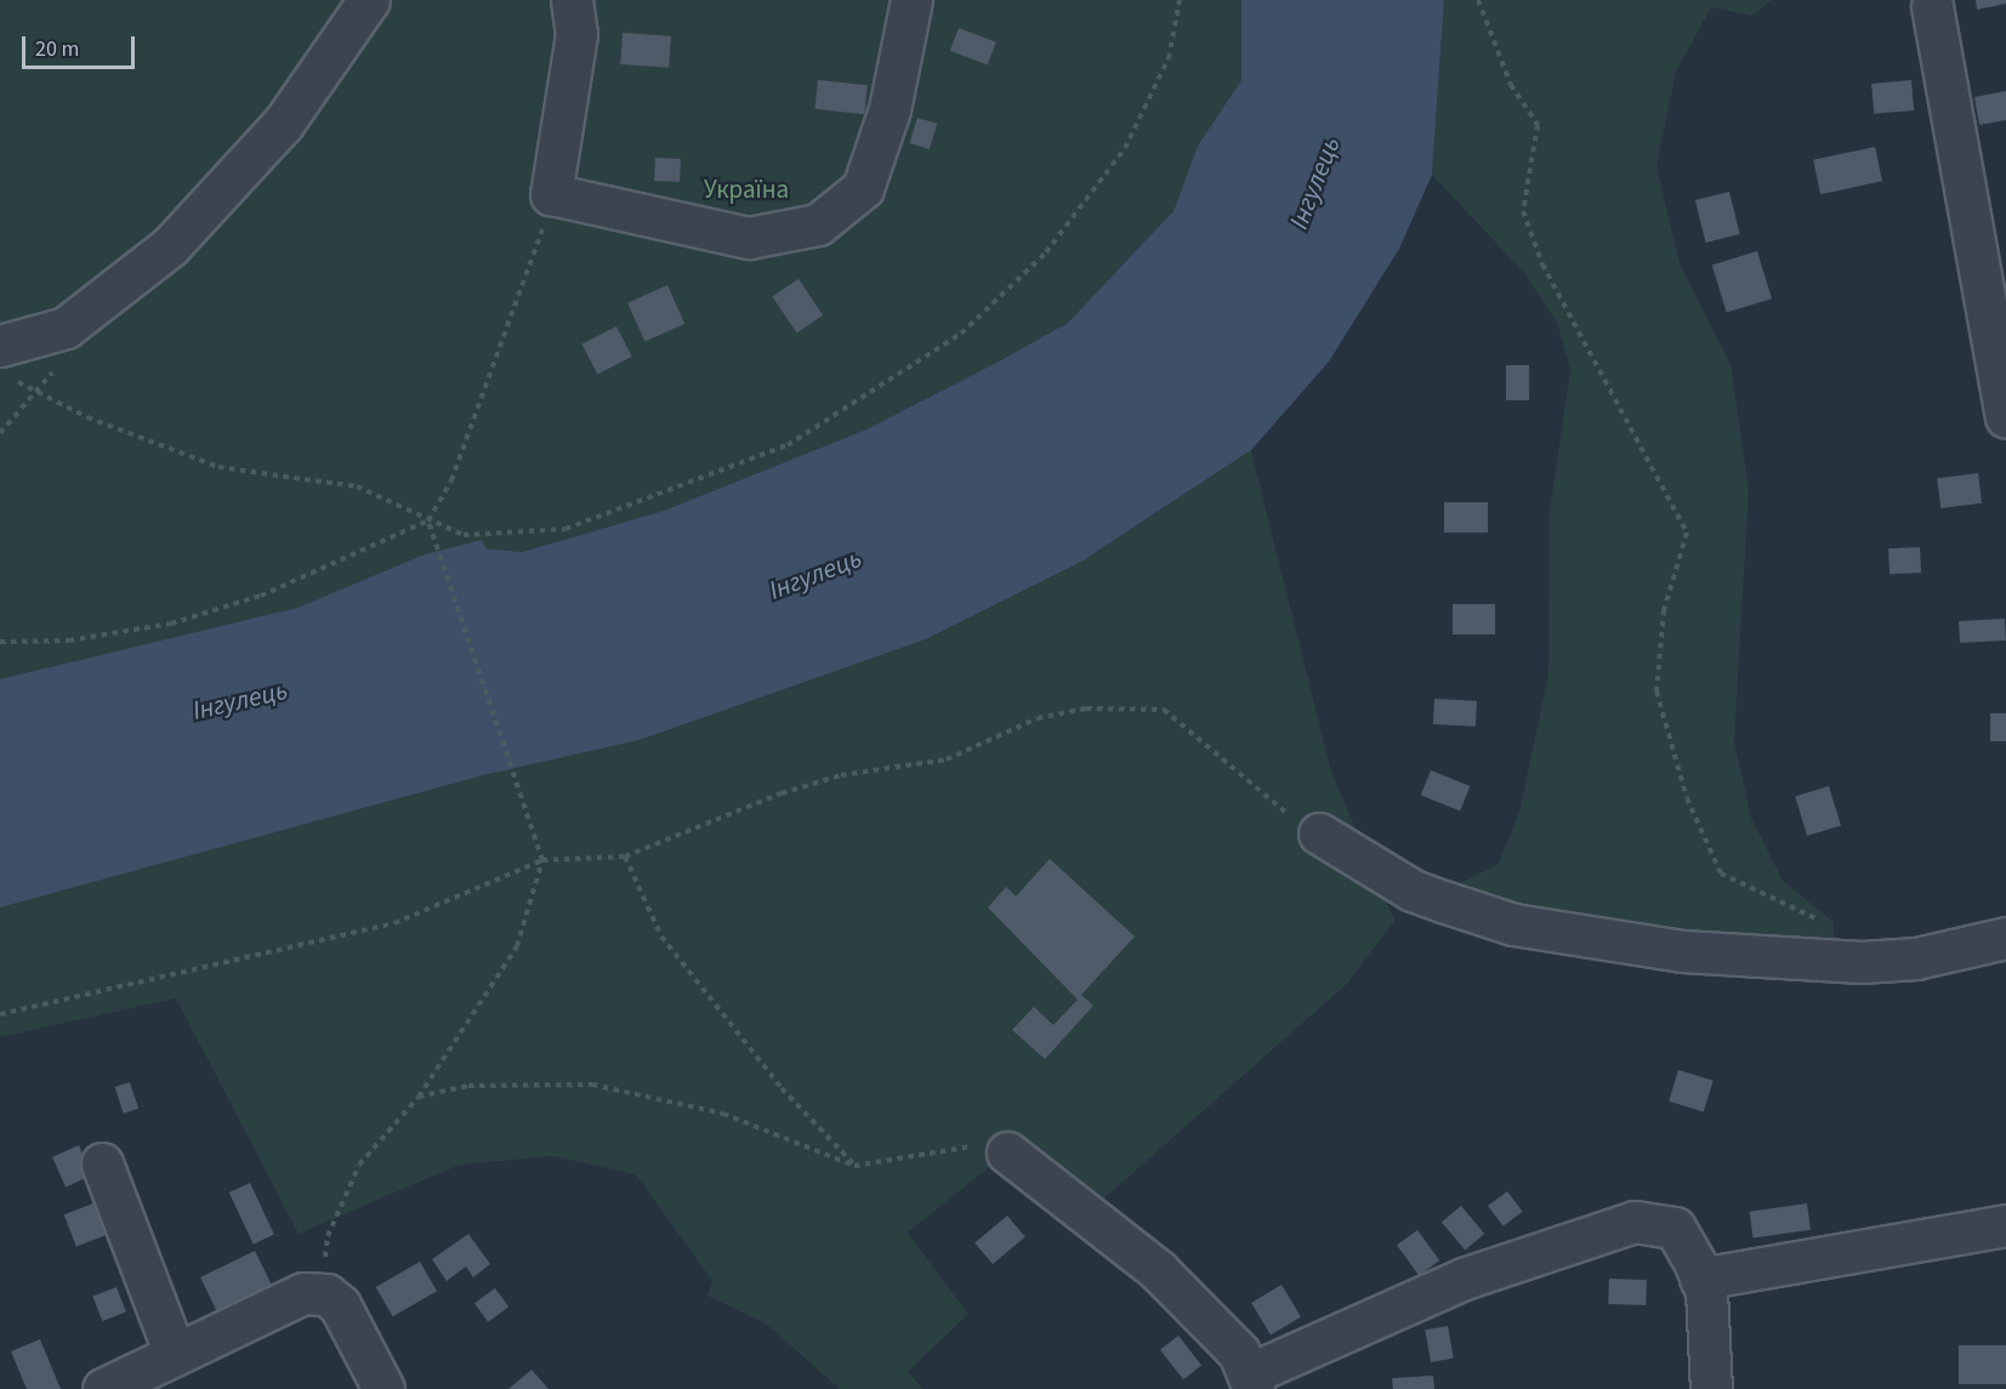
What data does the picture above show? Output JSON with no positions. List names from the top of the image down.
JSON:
{
  "water": ["Інгулець"],
  "parks": ["Україна"],
  "scale_bar": "20 m"
}
